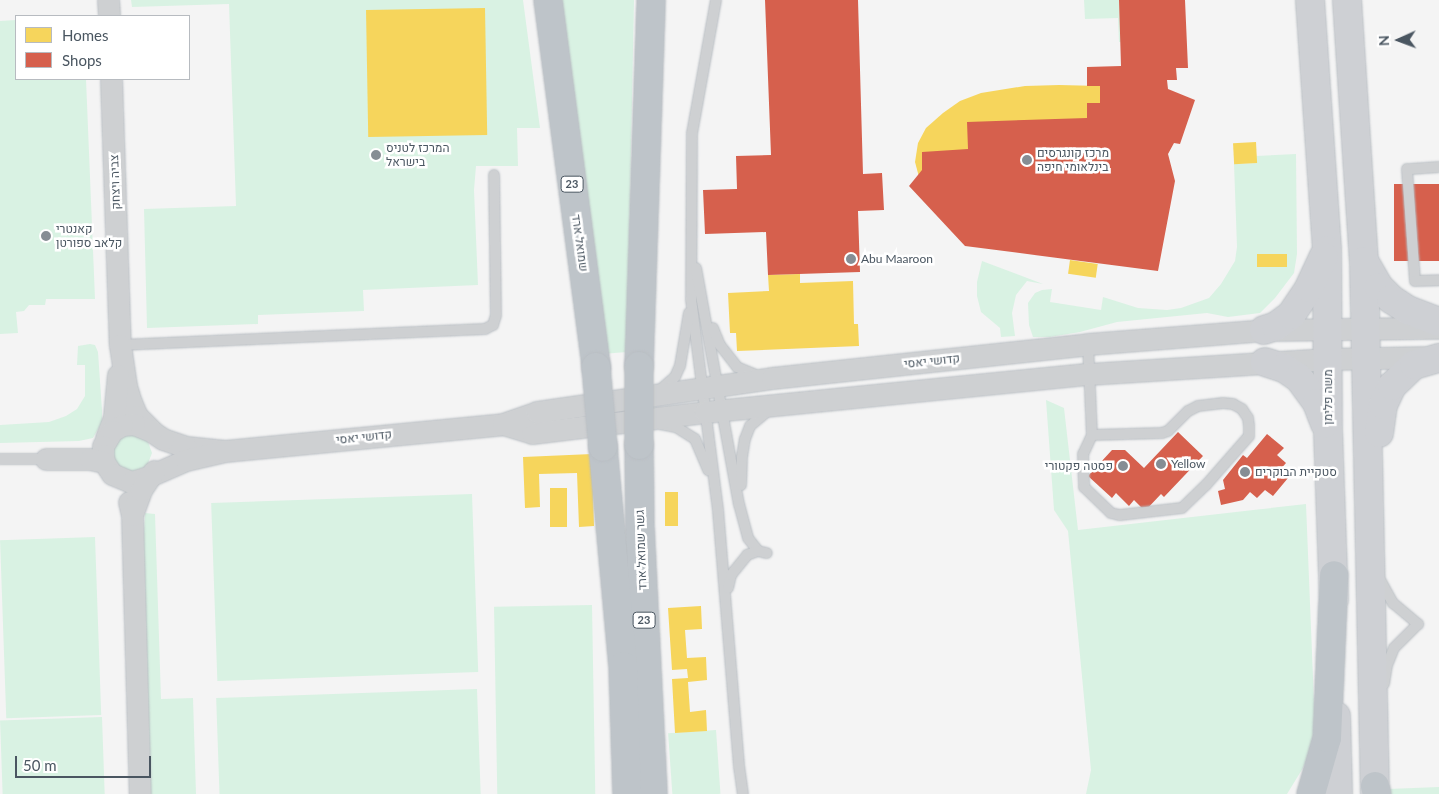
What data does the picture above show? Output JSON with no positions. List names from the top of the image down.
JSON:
{
  "streets": {
    "highway": ["23", "שמואל ארד", "גשר שמואל ארד"],
    "main road": ["משה פלימן"],
    "street": ["צביה ויצחק", "קדושי יאסי"]
  },
  "crossings": [
    ["צביה ויצחק", "קדושי יאסי"],
    ["קדושי יאסי", "משה פלימן"],
    ["קדושי יאסי", "גשר שמואל ארד"]
  ],
  "places": [
    "המרכז לטניס בישראל",
    "מרכז קונגרסים בינלאומי חיפה",
    "קאנטרי קלאב ספורטן",
    "Abu Maaroon",
    "Yellow",
    "פסטה פקטורי",
    "סטקיית הבוקרים"
  ],
  "legend": ["Homes", "Shops"],
  "scale_bar": "50 m",
  "north": "left"
}
